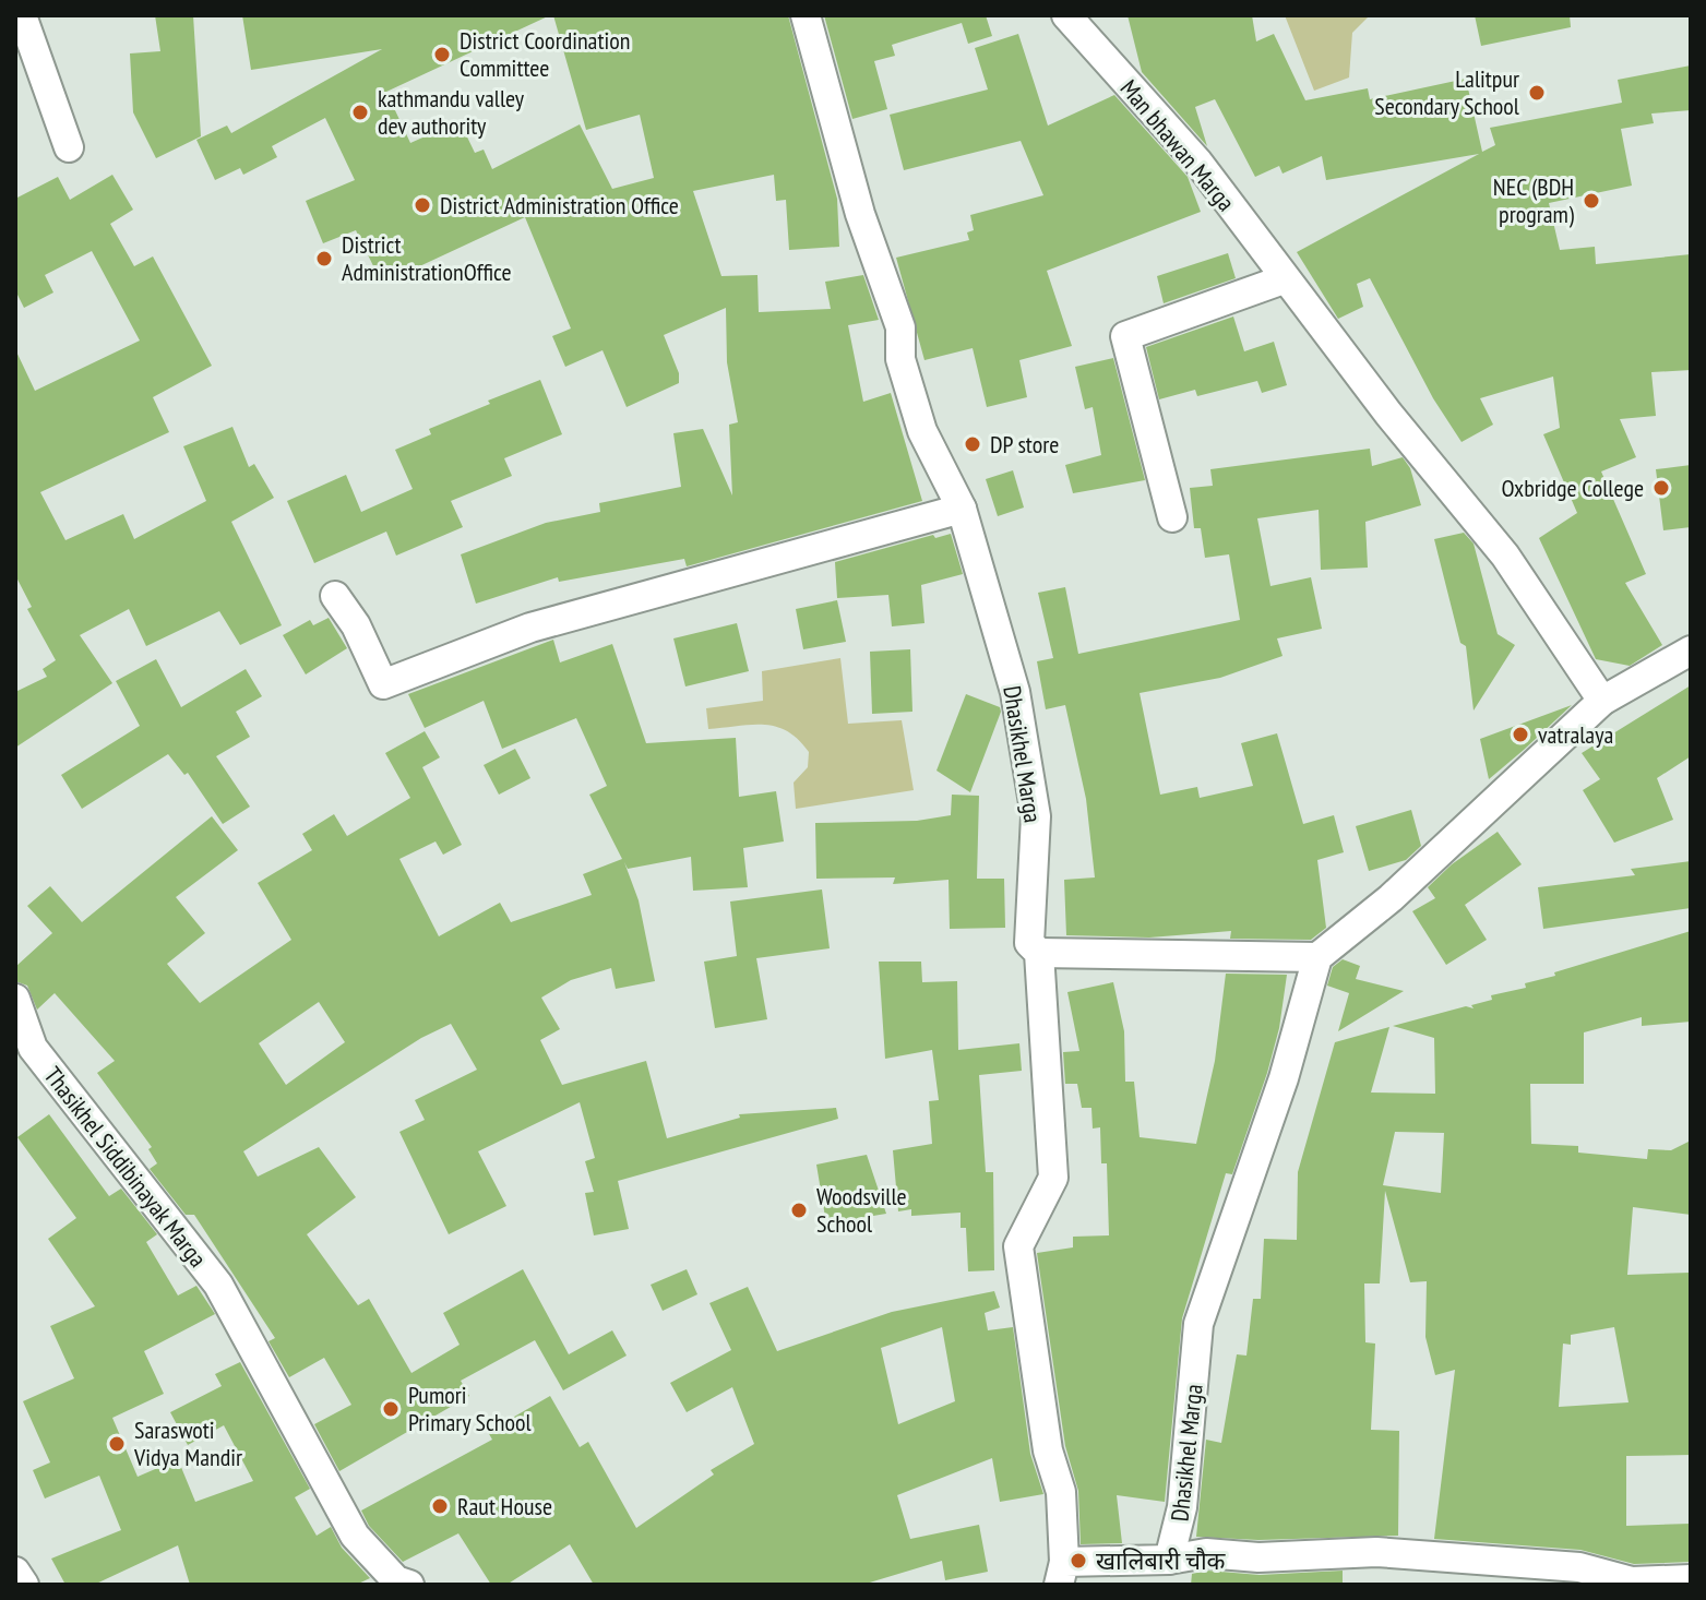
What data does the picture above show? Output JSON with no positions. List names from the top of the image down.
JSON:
{
  "streets": {
    "street": ["Man bhawan Marga", "Dhasikhel Marga", "Thasikhel Siddibinayak Marga"]
  },
  "places": [
    "District Coordination Committee",
    "Lalitpur Secondary School",
    "kathmandu valley dev authority",
    "NEC (BDH program)",
    "District Administration Office",
    "District AdministrationOffice",
    "DP store",
    "Oxbridge College",
    "vatralaya",
    "Woodsville School",
    "Pumori Primary School",
    "Saraswoti Vidya Mandir",
    "Raut House",
    "खालिबारी चौक"
  ]
}
